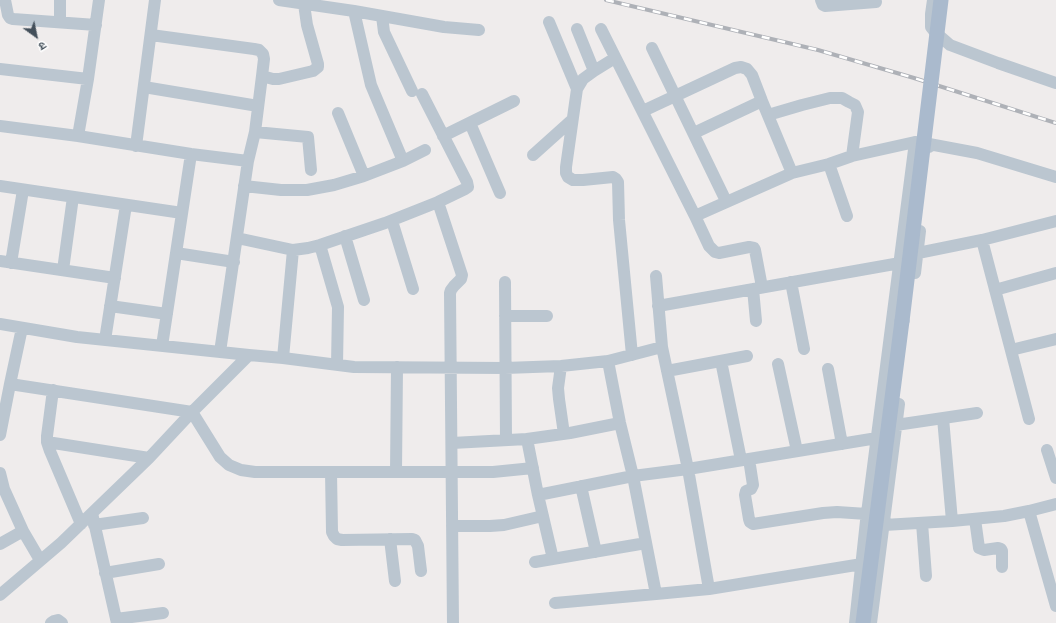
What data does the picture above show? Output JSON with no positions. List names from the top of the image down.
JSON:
{
  "north": "bottom right"
}
